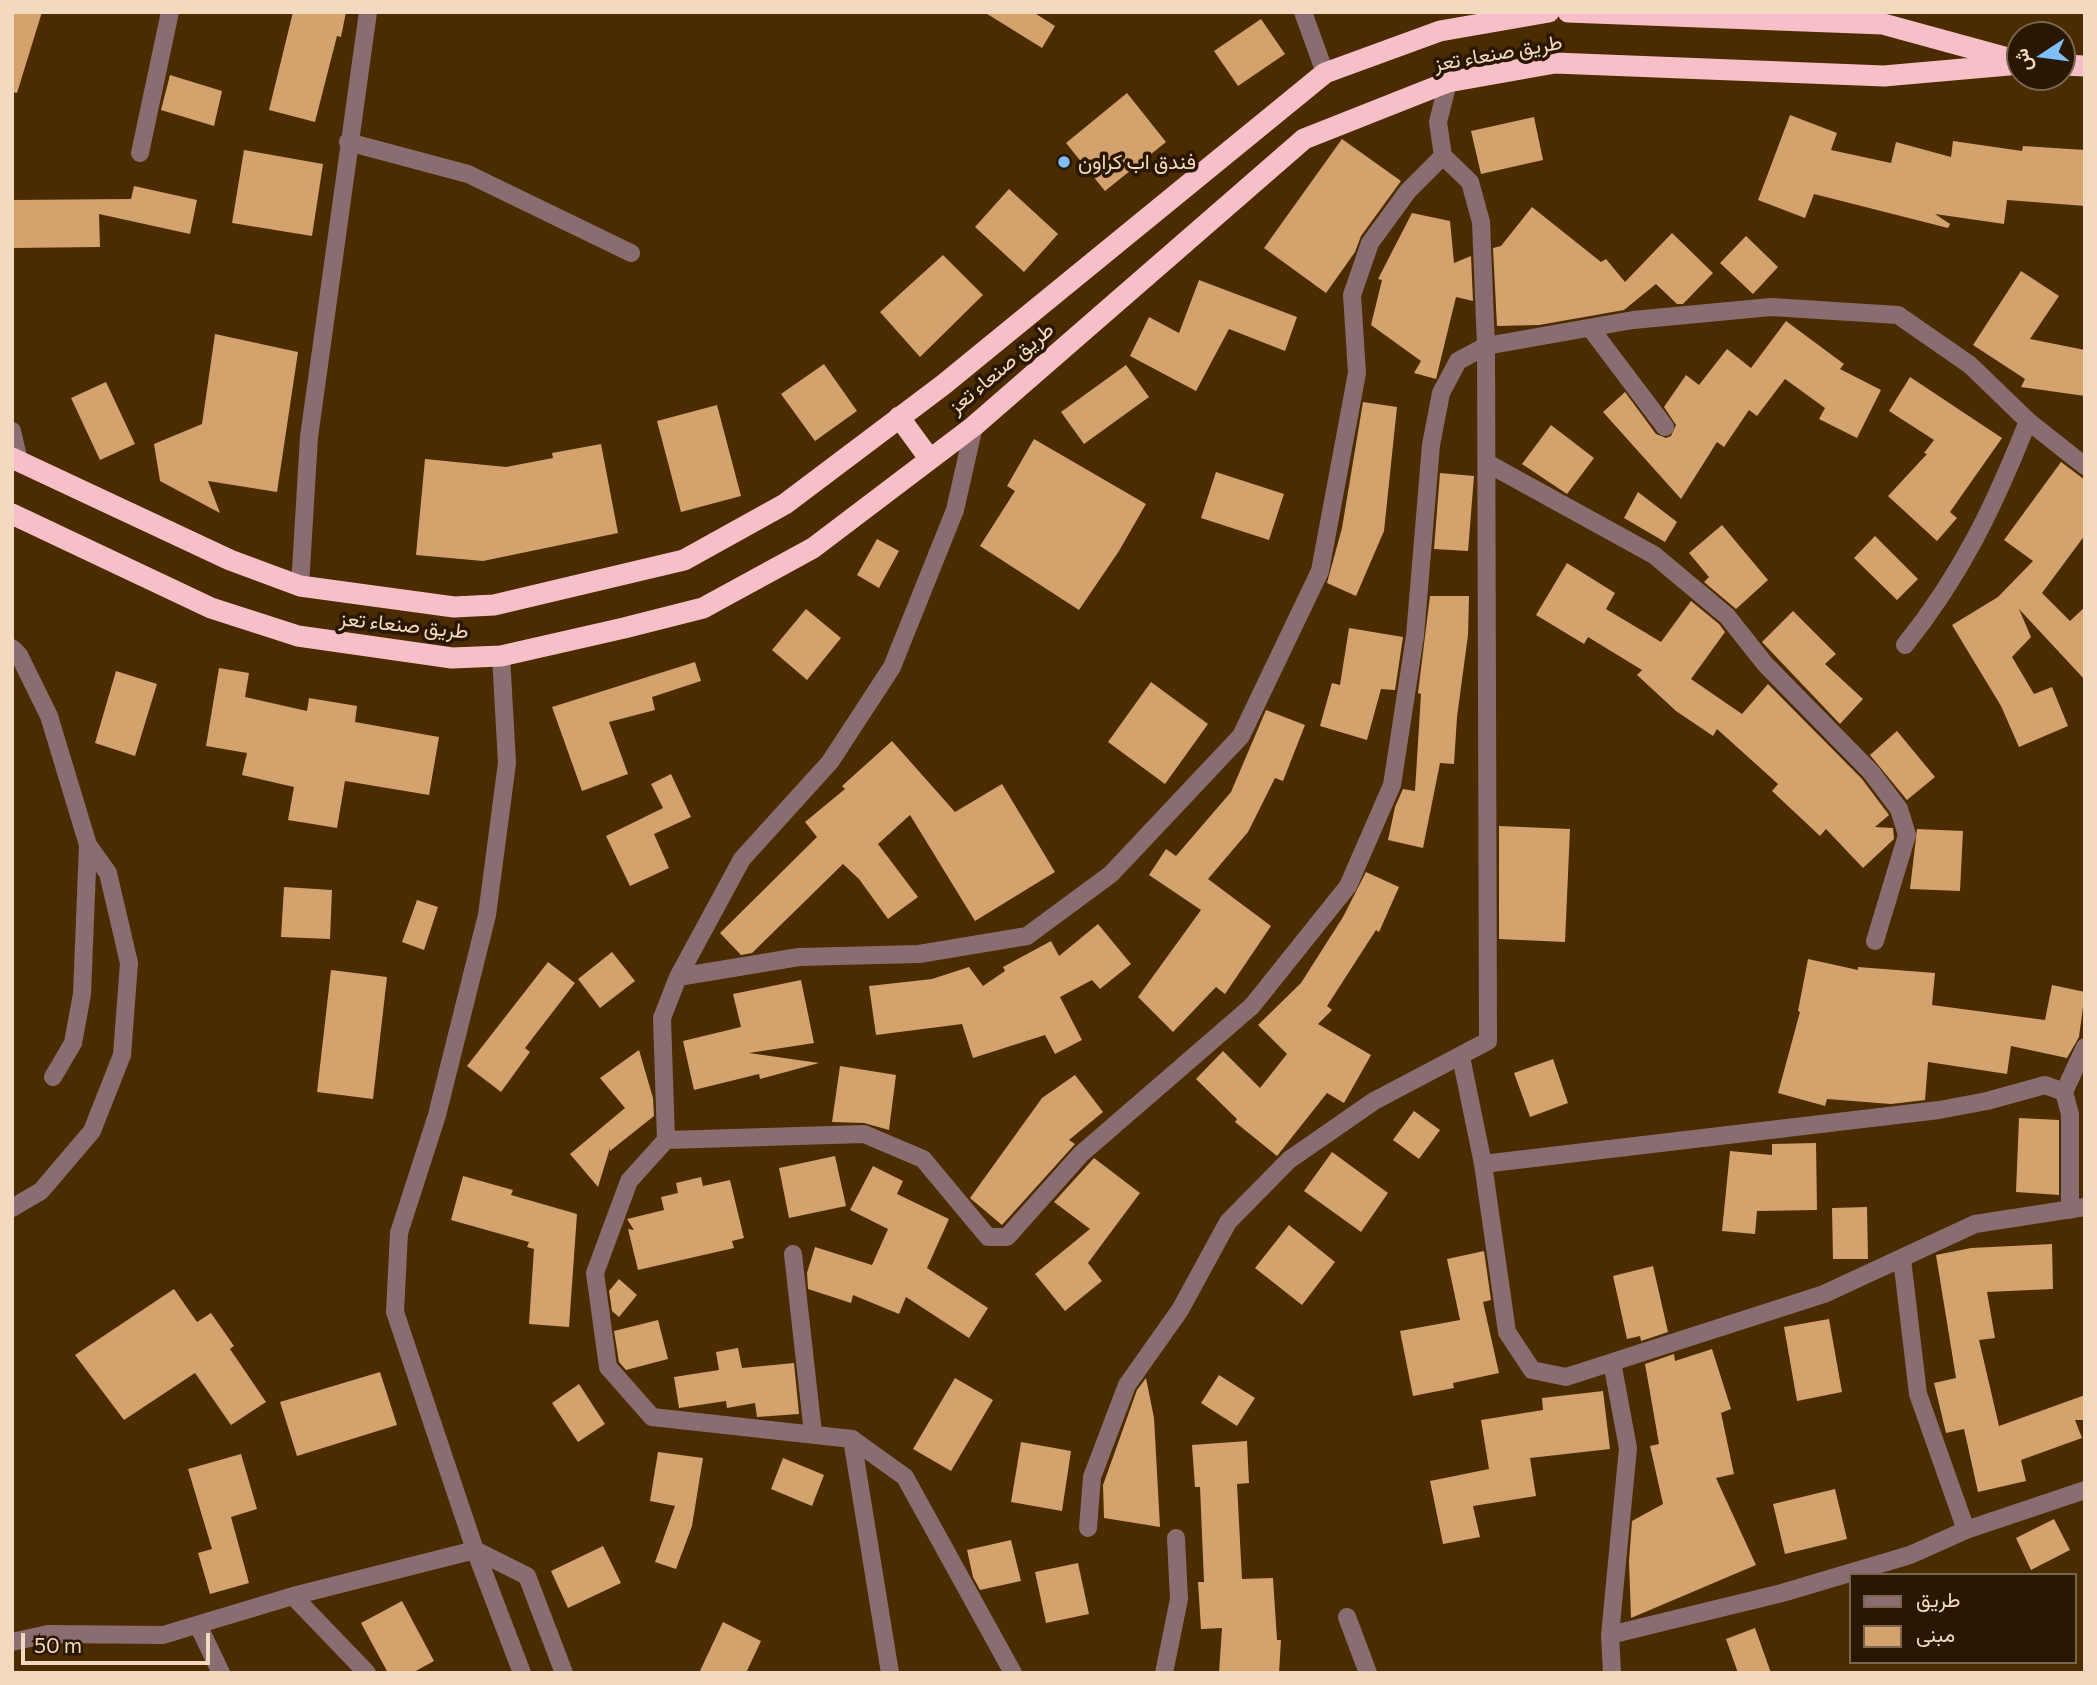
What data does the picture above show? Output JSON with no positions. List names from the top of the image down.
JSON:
{
  "streets": {
    "highway": ["طريق صنعاء تعز"]
  },
  "places": ["فندق اب كراون"],
  "legend": ["طريق", "مبنى"],
  "scale_bar": "50 m",
  "north": "left"
}
